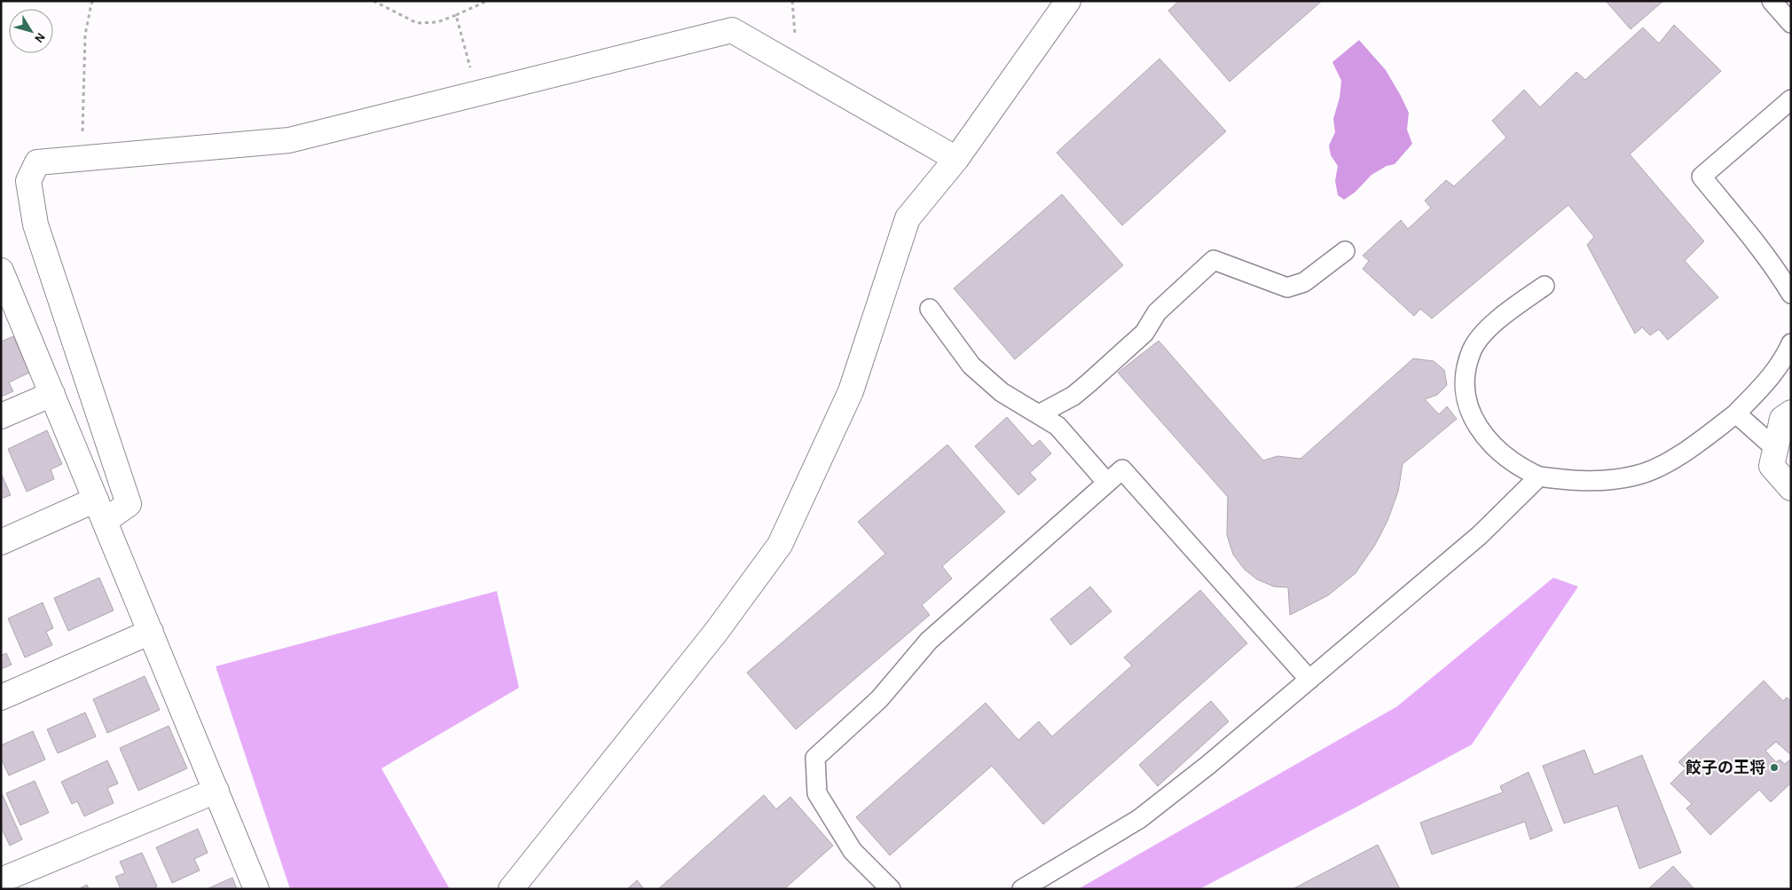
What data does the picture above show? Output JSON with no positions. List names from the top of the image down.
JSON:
{
  "places": ["餃子の王将"],
  "north": "bottom right"
}
